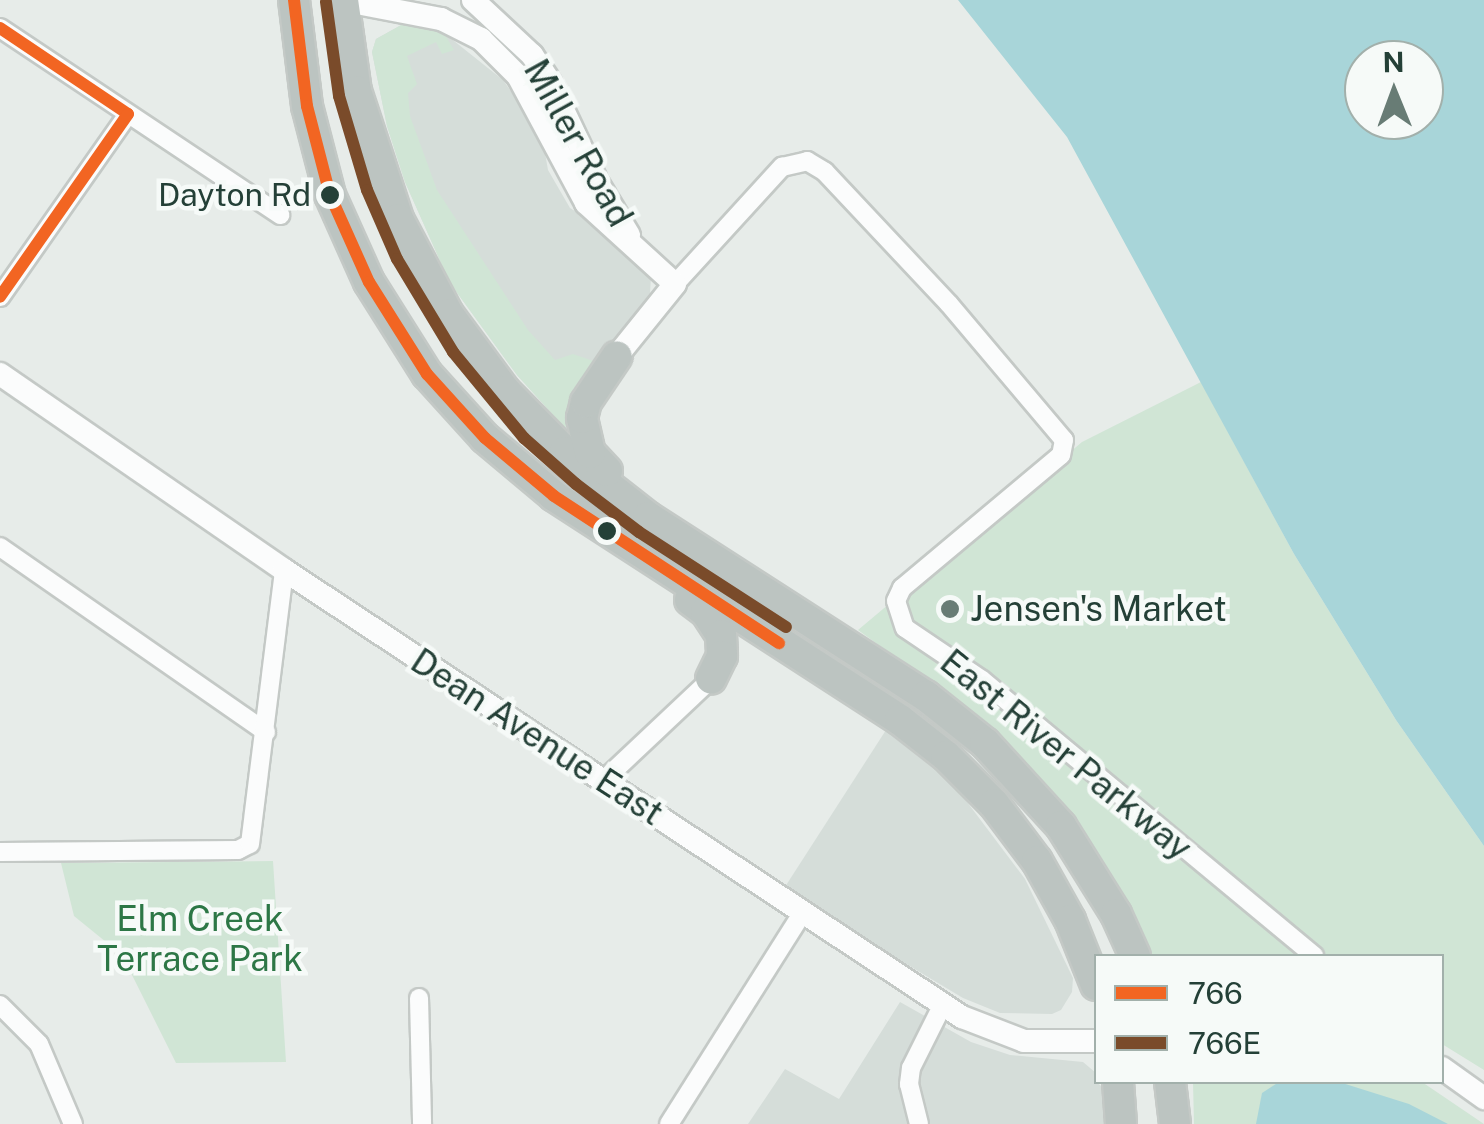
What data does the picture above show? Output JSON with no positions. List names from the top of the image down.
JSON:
{
  "streets": {
    "street": ["Miller Road", "Dean Avenue East", "East River Parkway"]
  },
  "crossings": [
    ["Miller Road", "East River Parkway"]
  ],
  "parks": ["Elm Creek Terrace Park"],
  "places": ["Dayton Rd", "Jensen's Market"],
  "lines": ["transit line 766", "transit line 766E"],
  "legend": ["766", "766E"],
  "north": "top"
}
